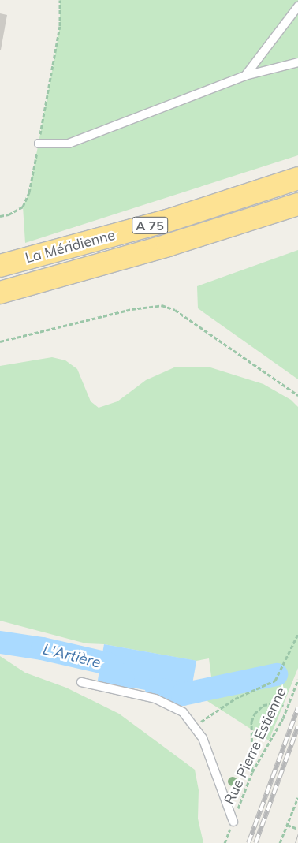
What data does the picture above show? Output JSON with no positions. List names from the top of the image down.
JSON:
{
  "streets": {
    "highway": ["A 75", "La Méridienne"],
    "path": ["Rue Pierre Estienne"]
  },
  "water": ["L'Artière"]
}
